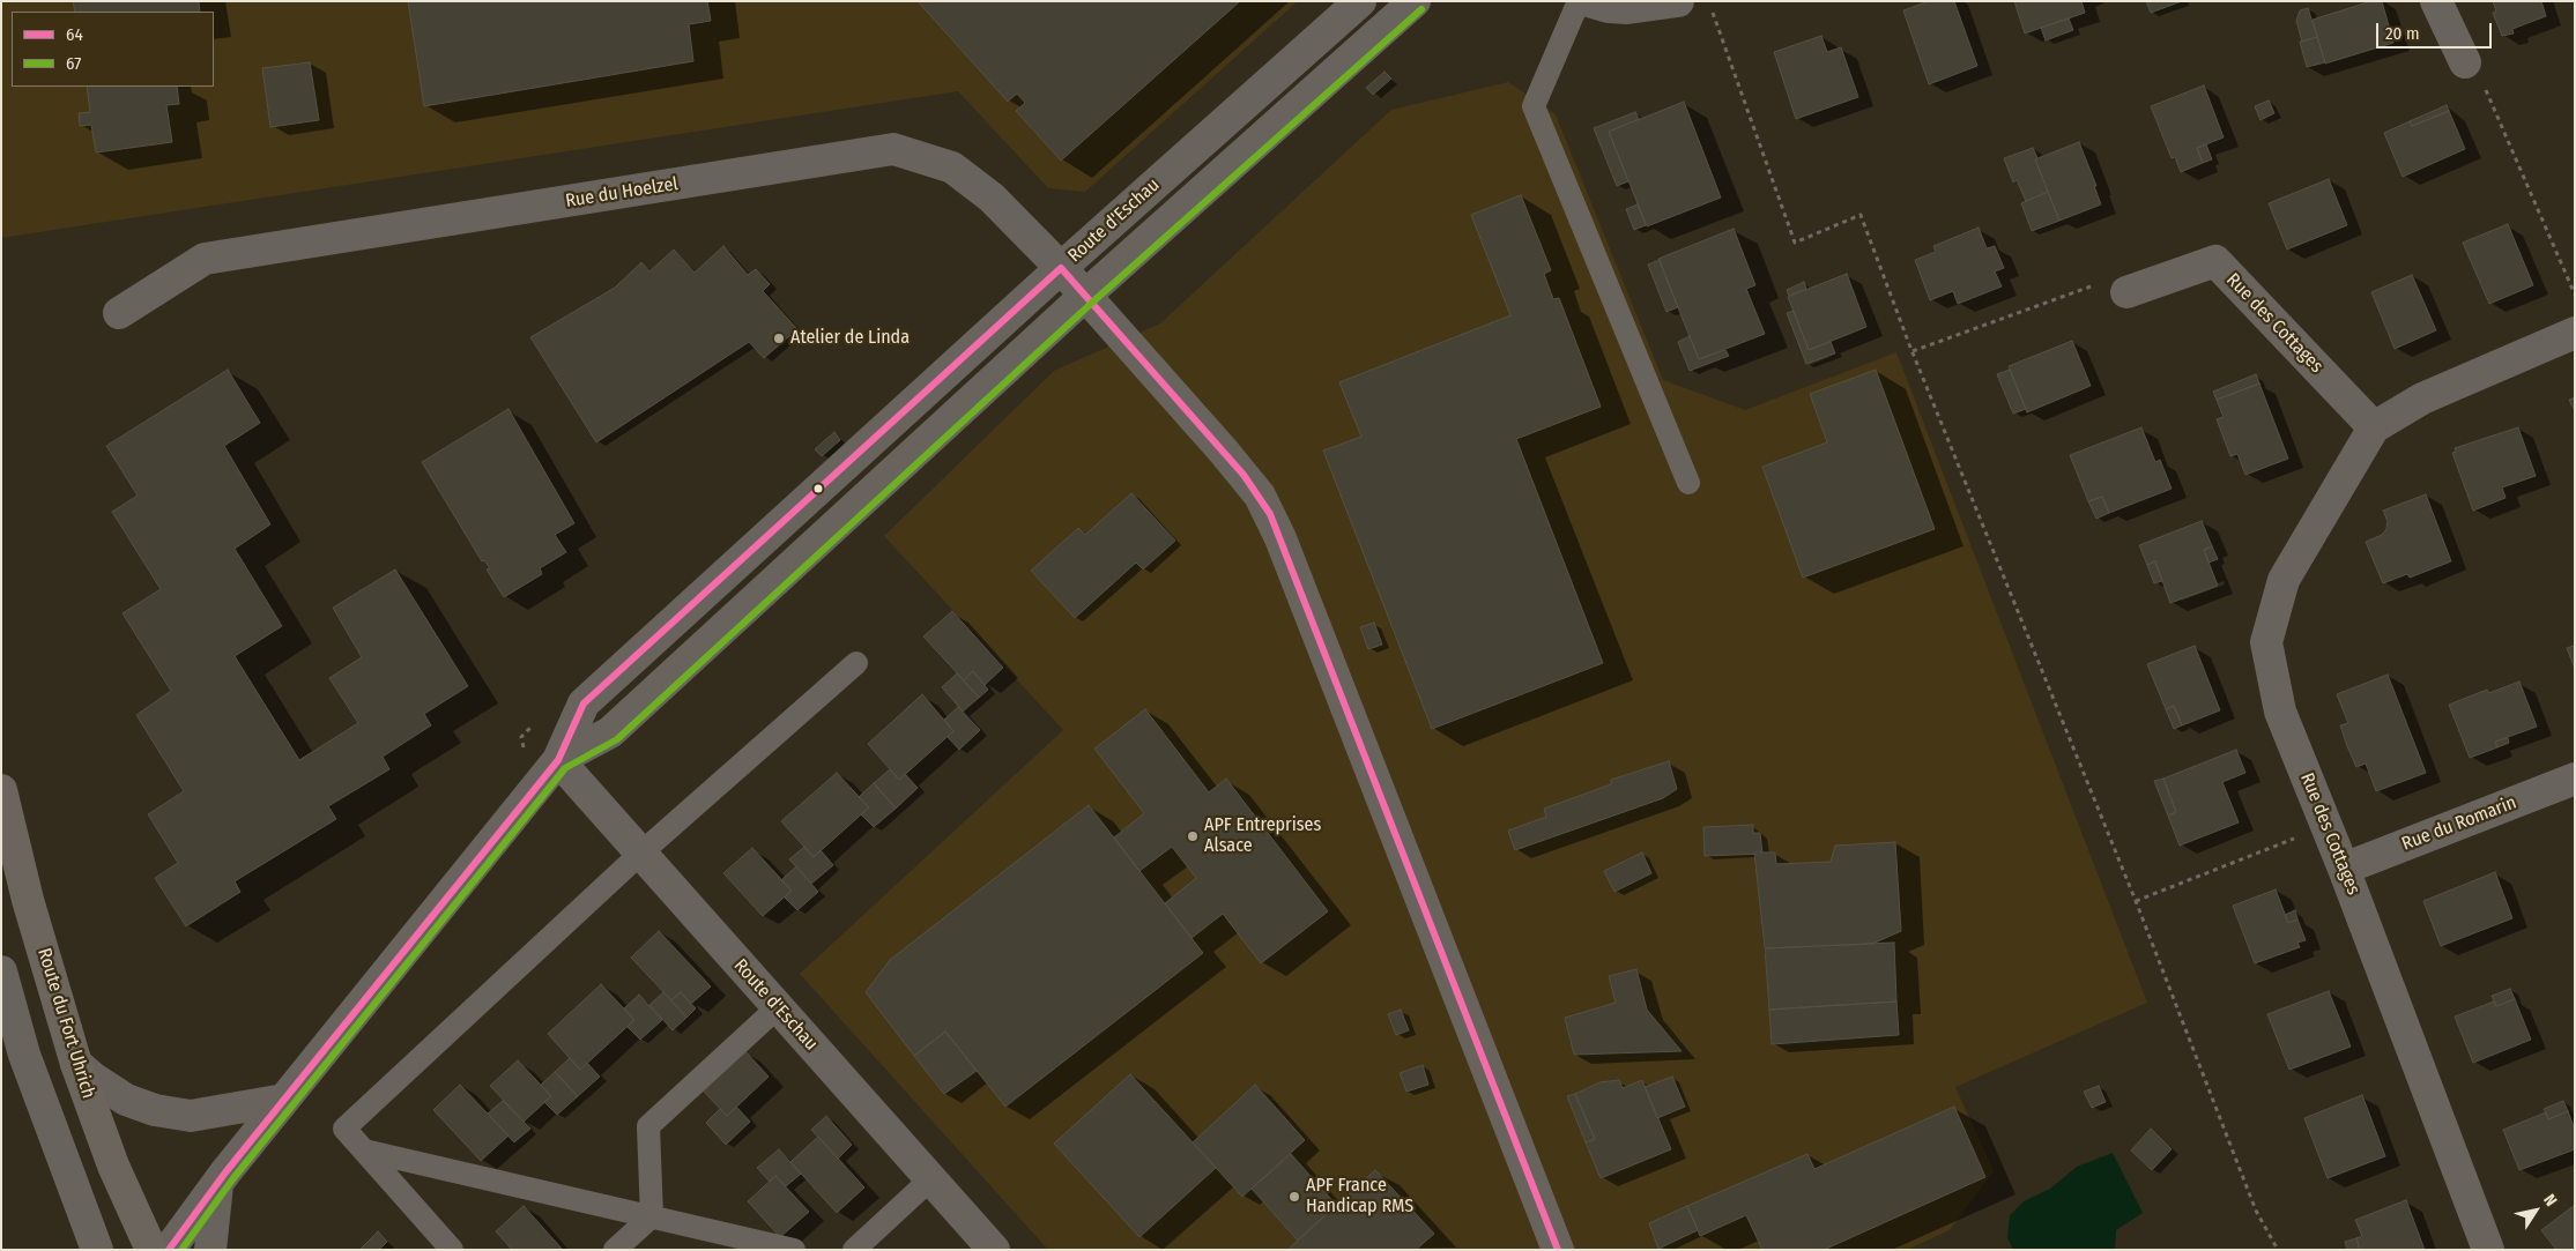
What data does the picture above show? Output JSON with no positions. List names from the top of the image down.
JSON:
{
  "streets": {
    "main road": ["Route du Fort Uhrich"],
    "street": [
      "Rue du Hoelzel",
      "Route d'Eschau",
      "Rue des Cottages",
      "Rue du Romarin"
    ]
  },
  "crossings": [
    ["Rue du Hoelzel", "Route d'Eschau"],
    ["Rue des Cottages", "Rue du Romarin"]
  ],
  "places": ["Atelier de Linda", "APF Entreprises Alsace", "APF France Handicap RMS"],
  "lines": ["transit line 67", "transit line 64"],
  "legend": ["64", "67"],
  "scale_bar": "20 m",
  "north": "top right"
}
